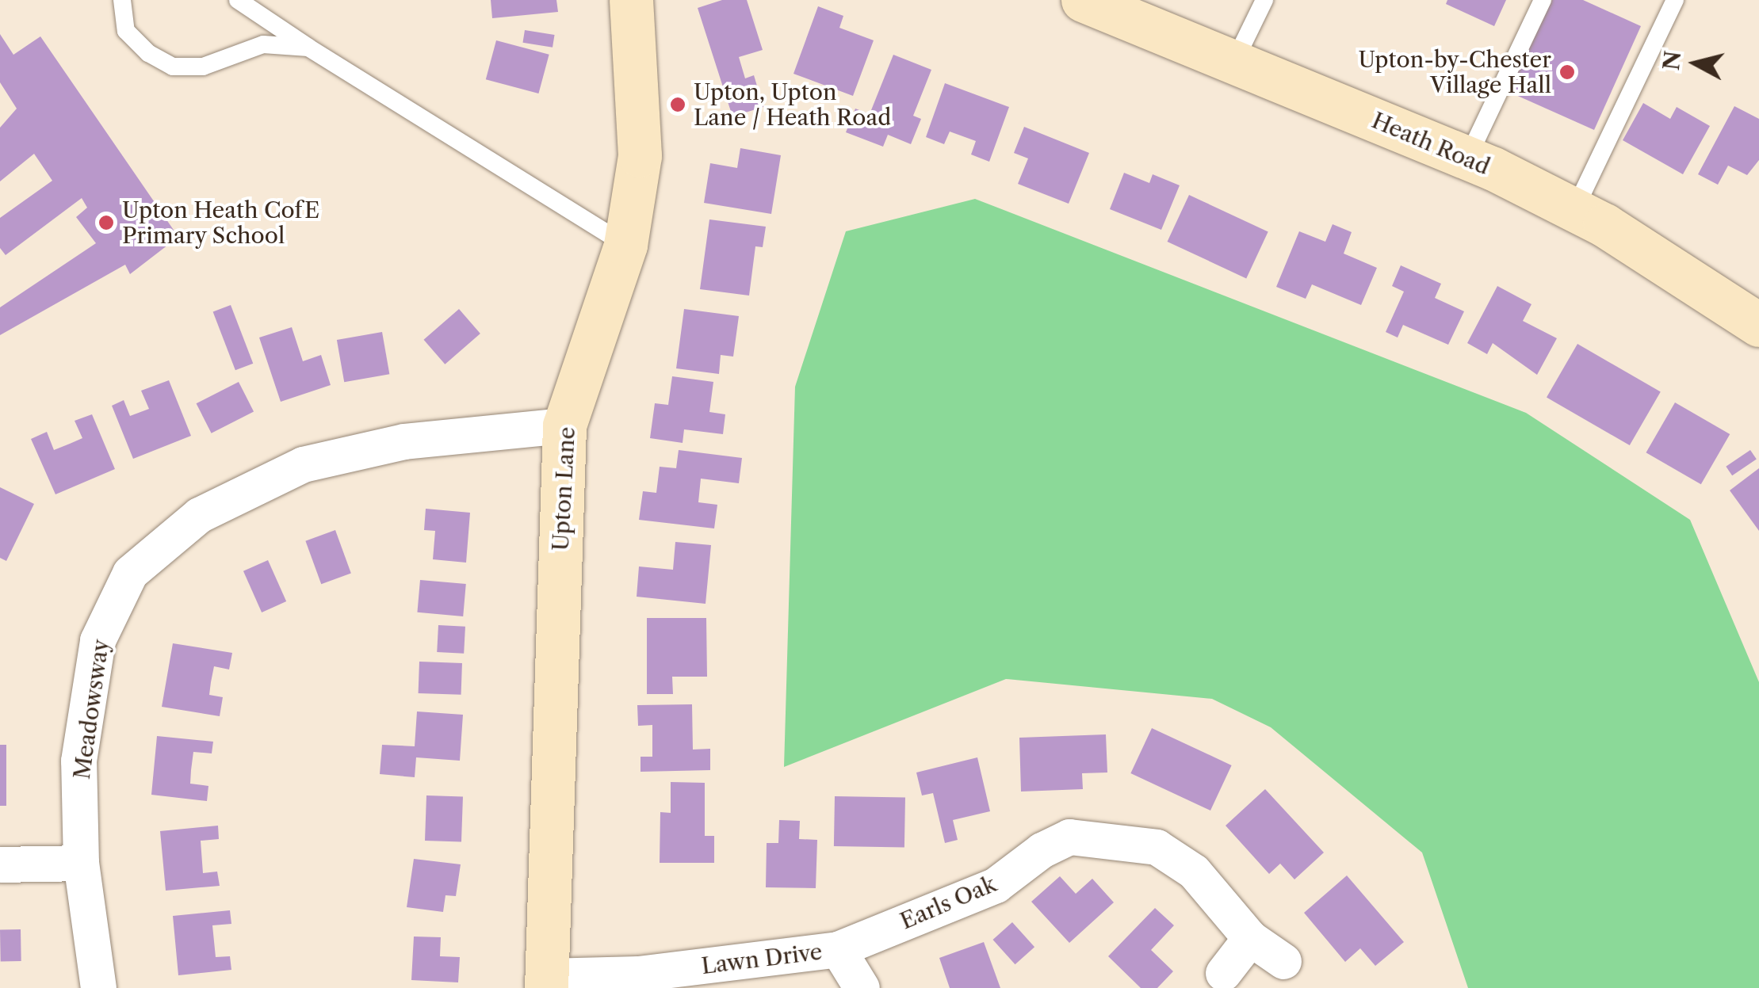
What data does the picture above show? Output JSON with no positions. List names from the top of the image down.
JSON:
{
  "streets": {
    "street": [
      "Heath Road",
      "Upton Lane",
      "Meadowsway",
      "Earls Oak",
      "Lawn Drive"
    ]
  },
  "crossings": [
    ["Upton Lane", "Meadowsway"],
    ["Upton Lane", "Lawn Drive"],
    ["Earls Oak", "Lawn Drive"]
  ],
  "places": ["Upton-by-Chester Village Hall", "Upton, Upton Lane / Heath Road", "Upton Heath CofE Primary School"],
  "north": "left"
}
